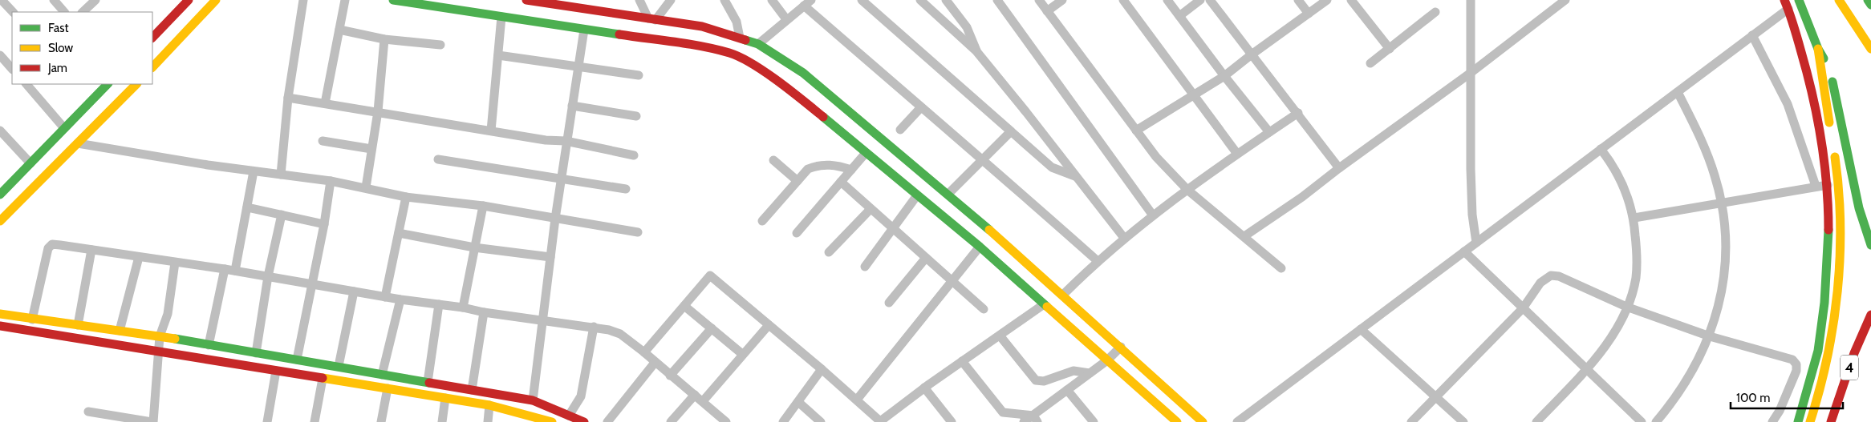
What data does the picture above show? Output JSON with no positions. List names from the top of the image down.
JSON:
{
  "streets": {
    "main road": ["4"]
  },
  "legend": ["Fast", "Slow", "Jam"],
  "scale_bar": "100 m"
}
